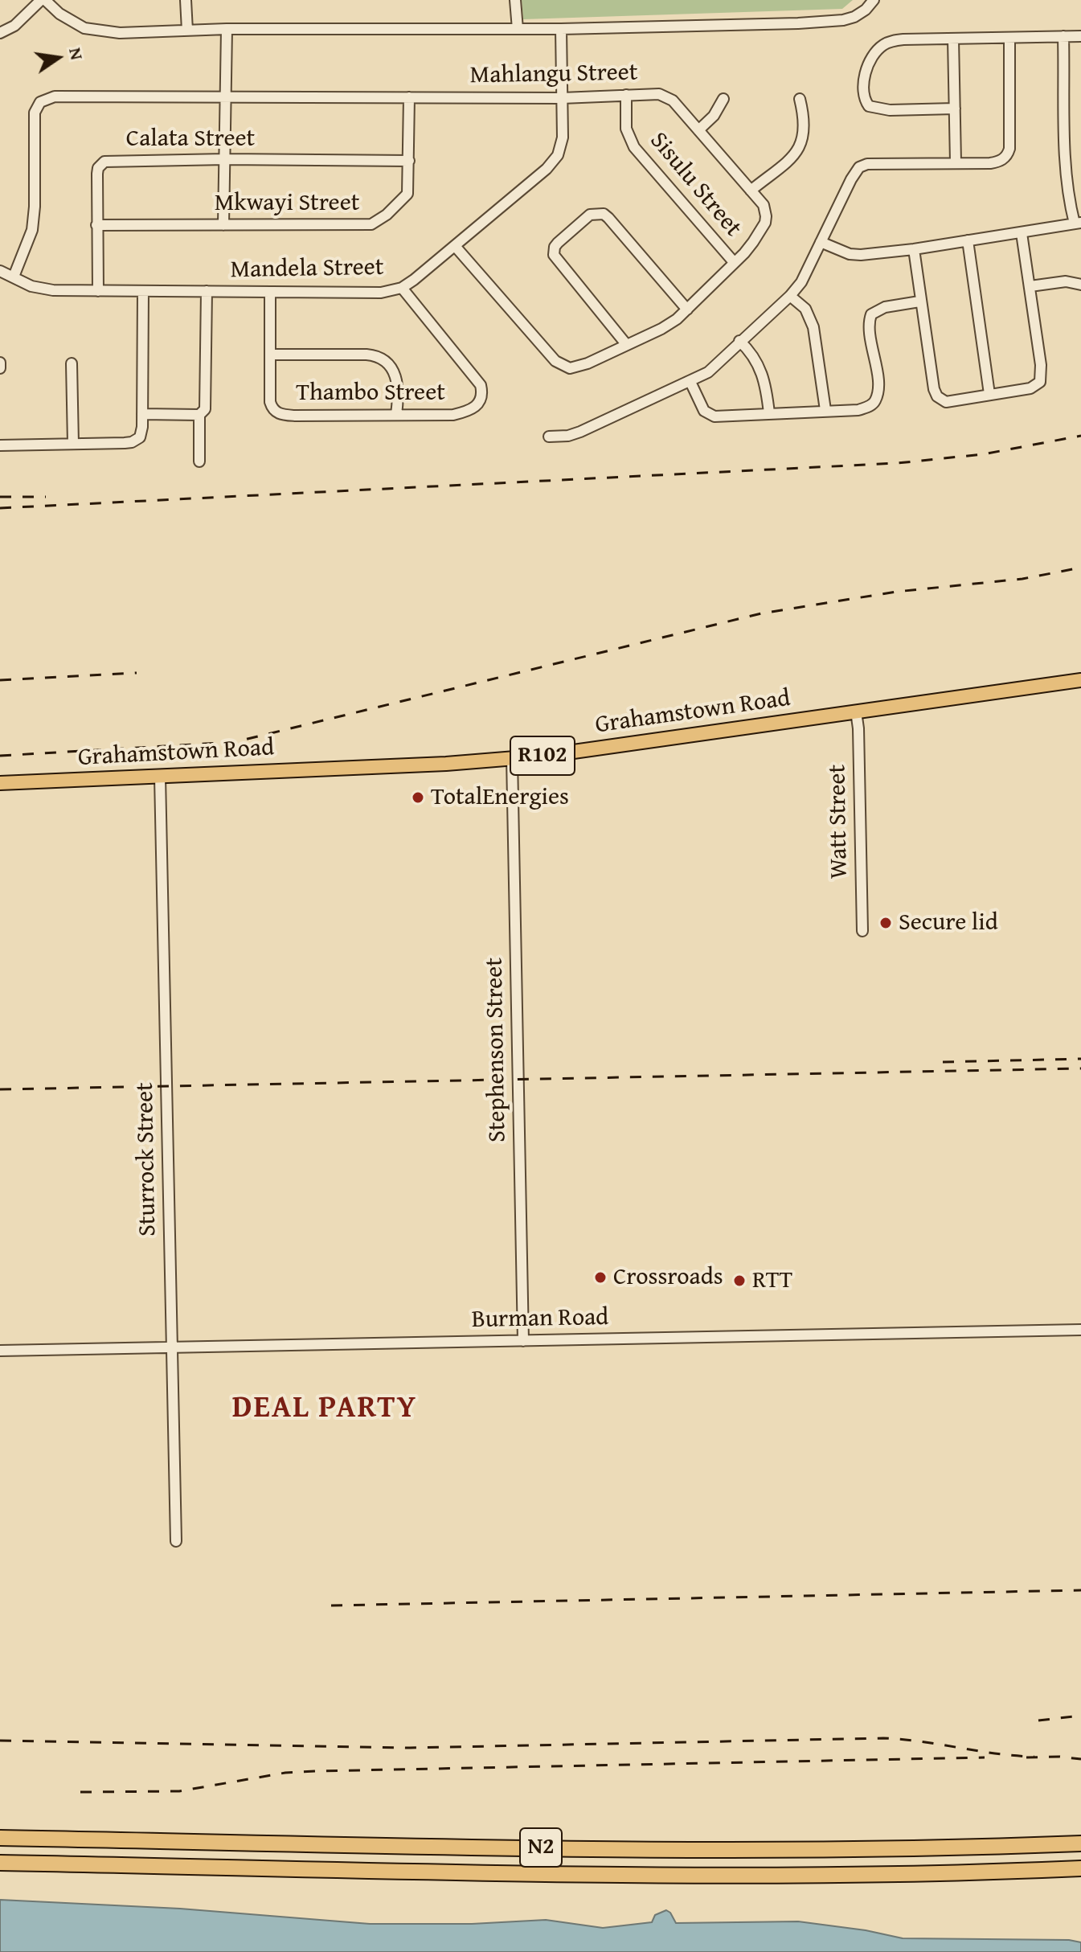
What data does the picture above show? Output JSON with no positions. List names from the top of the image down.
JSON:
{
  "streets": {
    "highway": ["N2"],
    "main road": ["Grahamstown Road", "R102"],
    "street": [
      "Mahlangu Street",
      "Calata Street",
      "Sisulu Street",
      "Mkwayi Street",
      "Mandela Street",
      "Thambo Street",
      "Watt Street",
      "Stephenson Street",
      "Sturrock Street",
      "Burman Road"
    ]
  },
  "crossings": [
    ["Mahlangu Street", "Sisulu Street"],
    ["Mahlangu Street", "Mkwayi Street"],
    ["Mahlangu Street", "Mandela Street"],
    ["Calata Street", "Mkwayi Street"],
    ["Calata Street", "Mandela Street"],
    ["Mandela Street", "Thambo Street"],
    ["Grahamstown Road", "Watt Street"],
    ["Grahamstown Road", "Stephenson Street"],
    ["Grahamstown Road", "Sturrock Street"],
    ["Stephenson Street", "Burman Road"],
    ["Sturrock Street", "Burman Road"]
  ],
  "districts": ["DEAL PARTY"],
  "places": [
    "TotalEnergies",
    "Secure lid",
    "Crossroads",
    "RTT"
  ],
  "north": "right"
}
